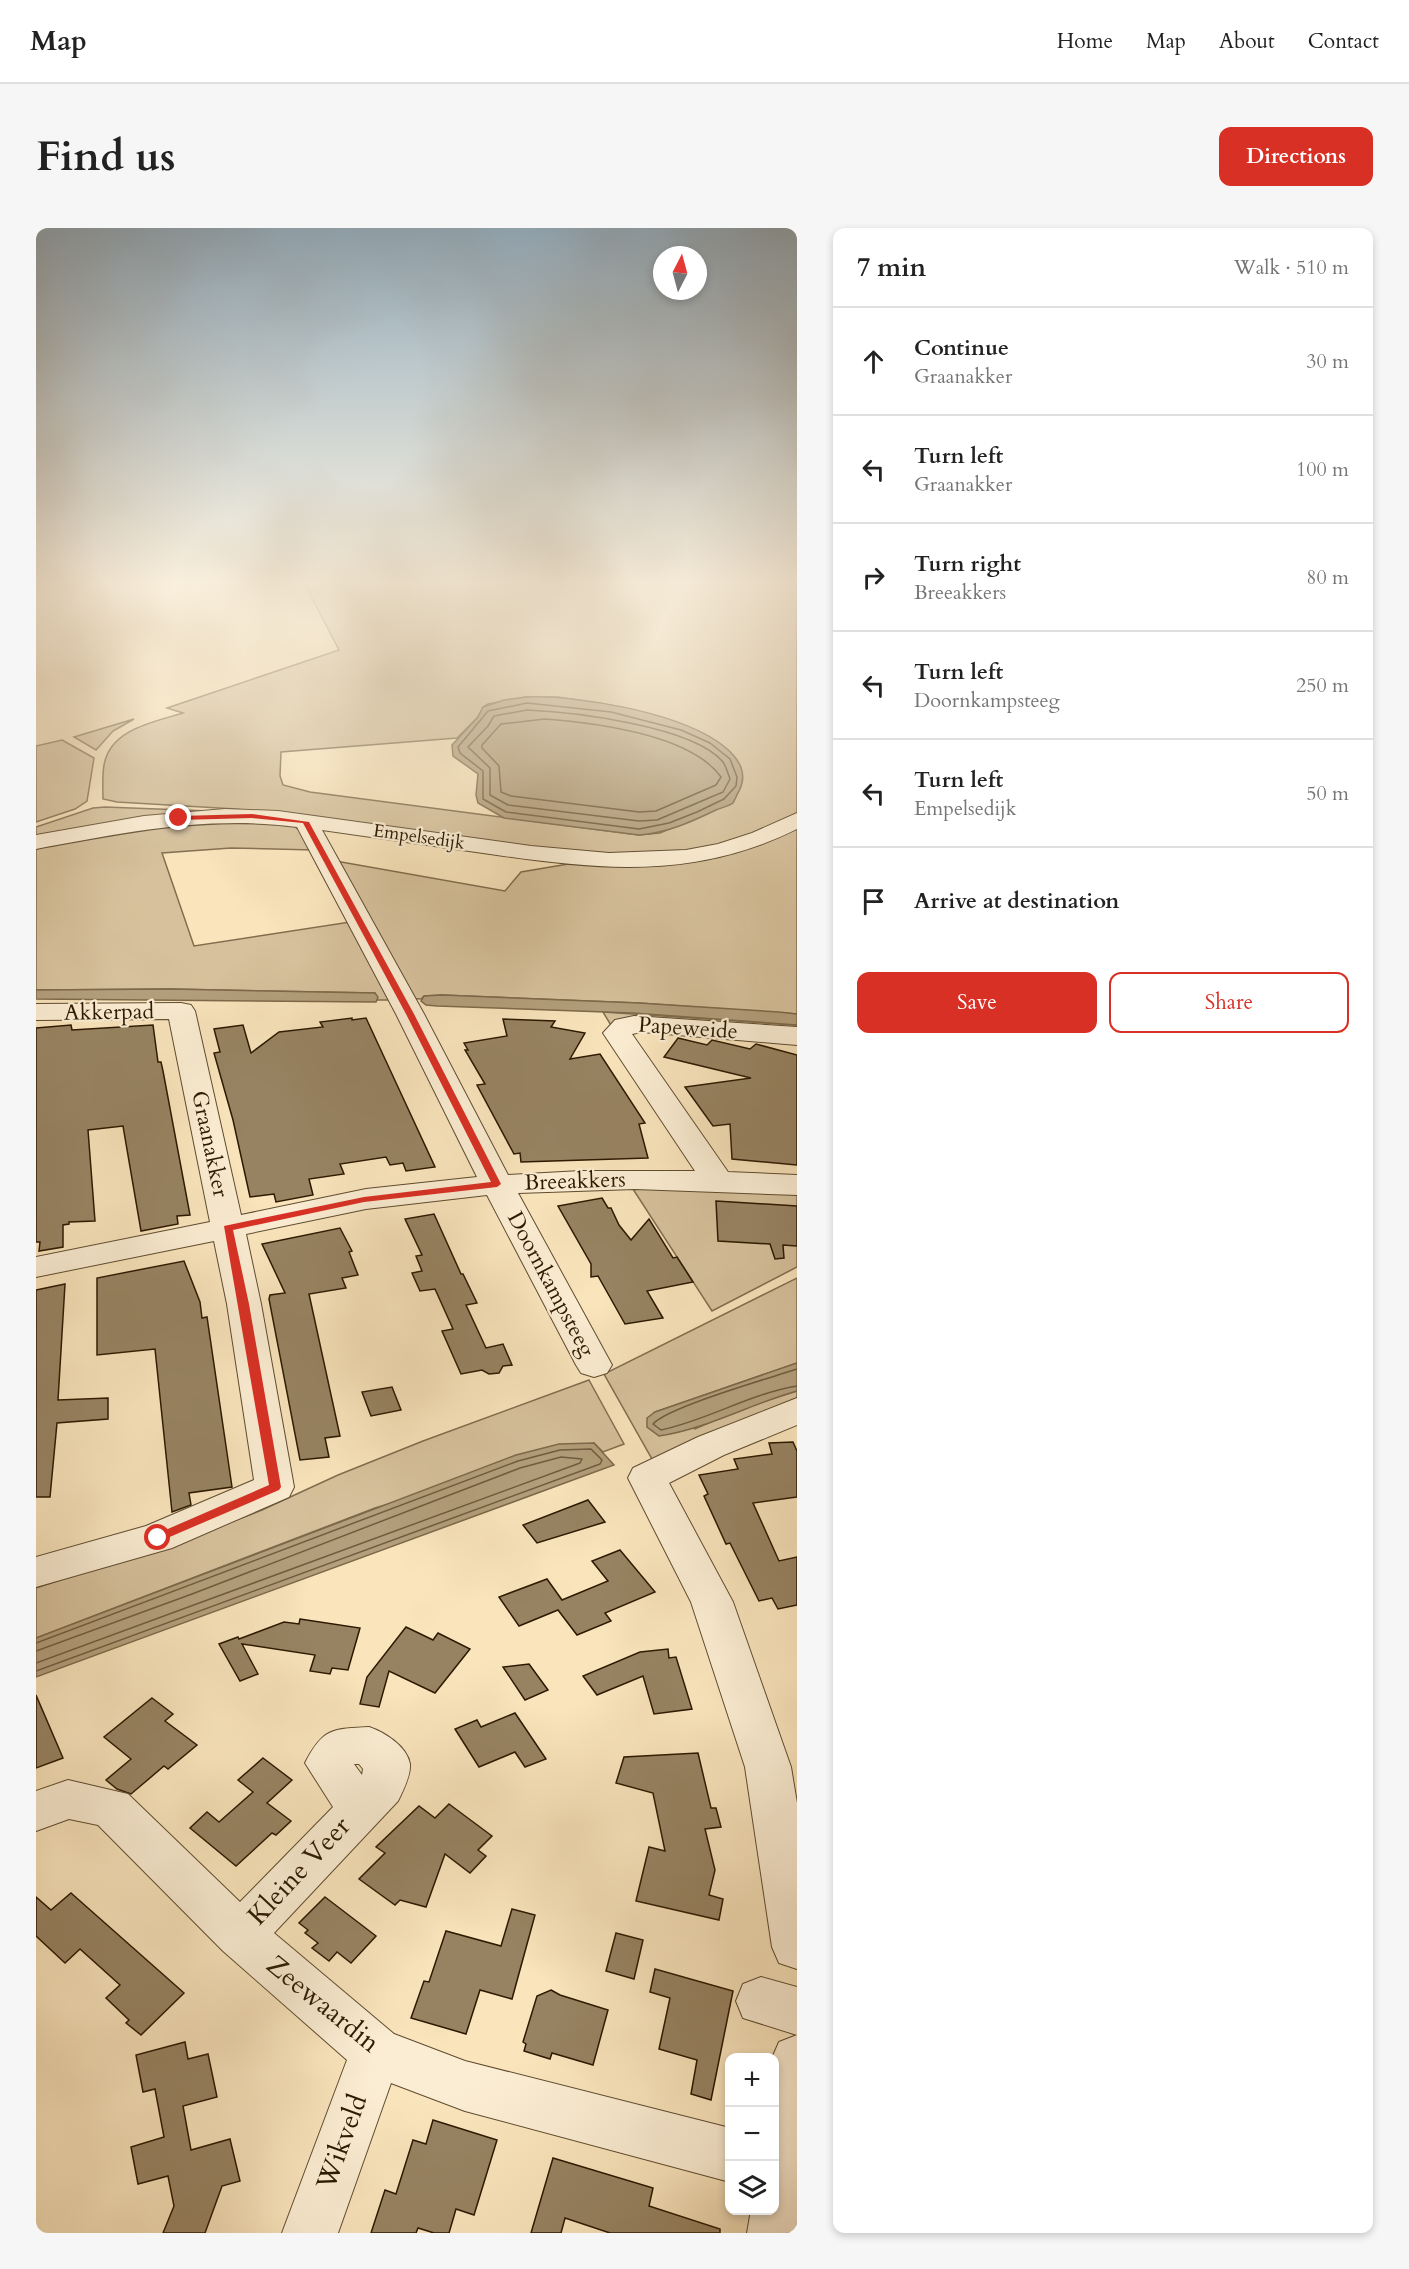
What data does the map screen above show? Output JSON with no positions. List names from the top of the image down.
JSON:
{
  "streets": {
    "street": [
      "Empelsedijk",
      "Akkerpad",
      "Papeweide",
      "Graanakker",
      "Breeakkers",
      "Doornkampsteeg",
      "Kleine Veer",
      "Zeewaardin",
      "Wikveld"
    ]
  },
  "crossings": [
    ["Empelsedijk", "Doornkampsteeg"],
    ["Akkerpad", "Graanakker"],
    ["Papeweide", "Breeakkers"],
    ["Graanakker", "Breeakkers"],
    ["Breeakkers", "Doornkampsteeg"],
    ["Kleine Veer", "Zeewaardin"],
    ["Zeewaardin", "Wikveld"]
  ],
  "north": "top",
  "page": {
    "header": "Map",
    "nav": [
      "Home",
      "Map",
      "About",
      "Contact"
    ],
    "buttons": [
      "Directions",
      ["Save", "Share"]
    ],
    "title": "Find us",
    "heading": ["7 min", "Walk · 510 m"],
    "list": [
      ["Continue", "Graanakker", "30 m"],
      ["Turn left", "Graanakker", "100 m"],
      ["Turn right", "Breeakkers", "80 m"],
      ["Turn left", "Doornkampsteeg", "250 m"],
      ["Turn left", "Empelsedijk", "50 m"],
      "Arrive at destination"
    ],
    "map_buttons": ["+", "−"]
  }
}
